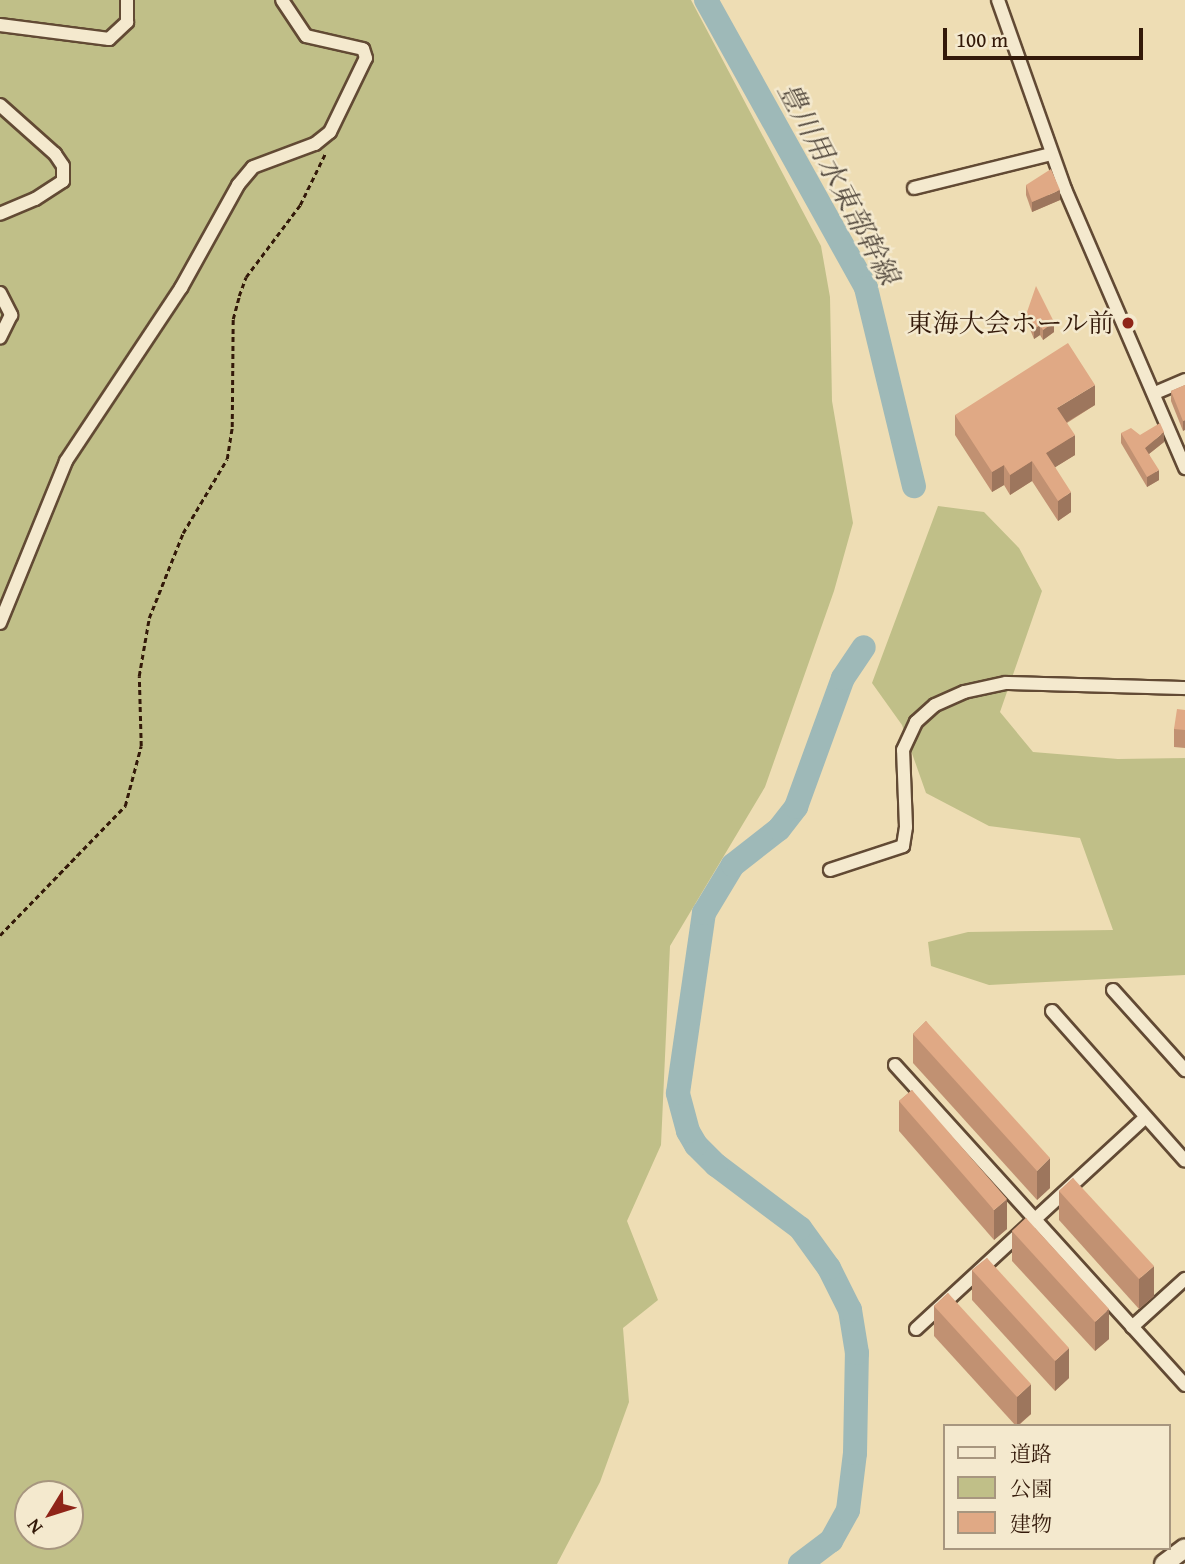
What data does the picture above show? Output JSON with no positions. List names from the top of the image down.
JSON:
{
  "water": ["豊川用水東部幹線"],
  "places": ["東海大会ホール前"],
  "legend": ["道路", "公園", "建物"],
  "scale_bar": "100 m",
  "north": "bottom left"
}
